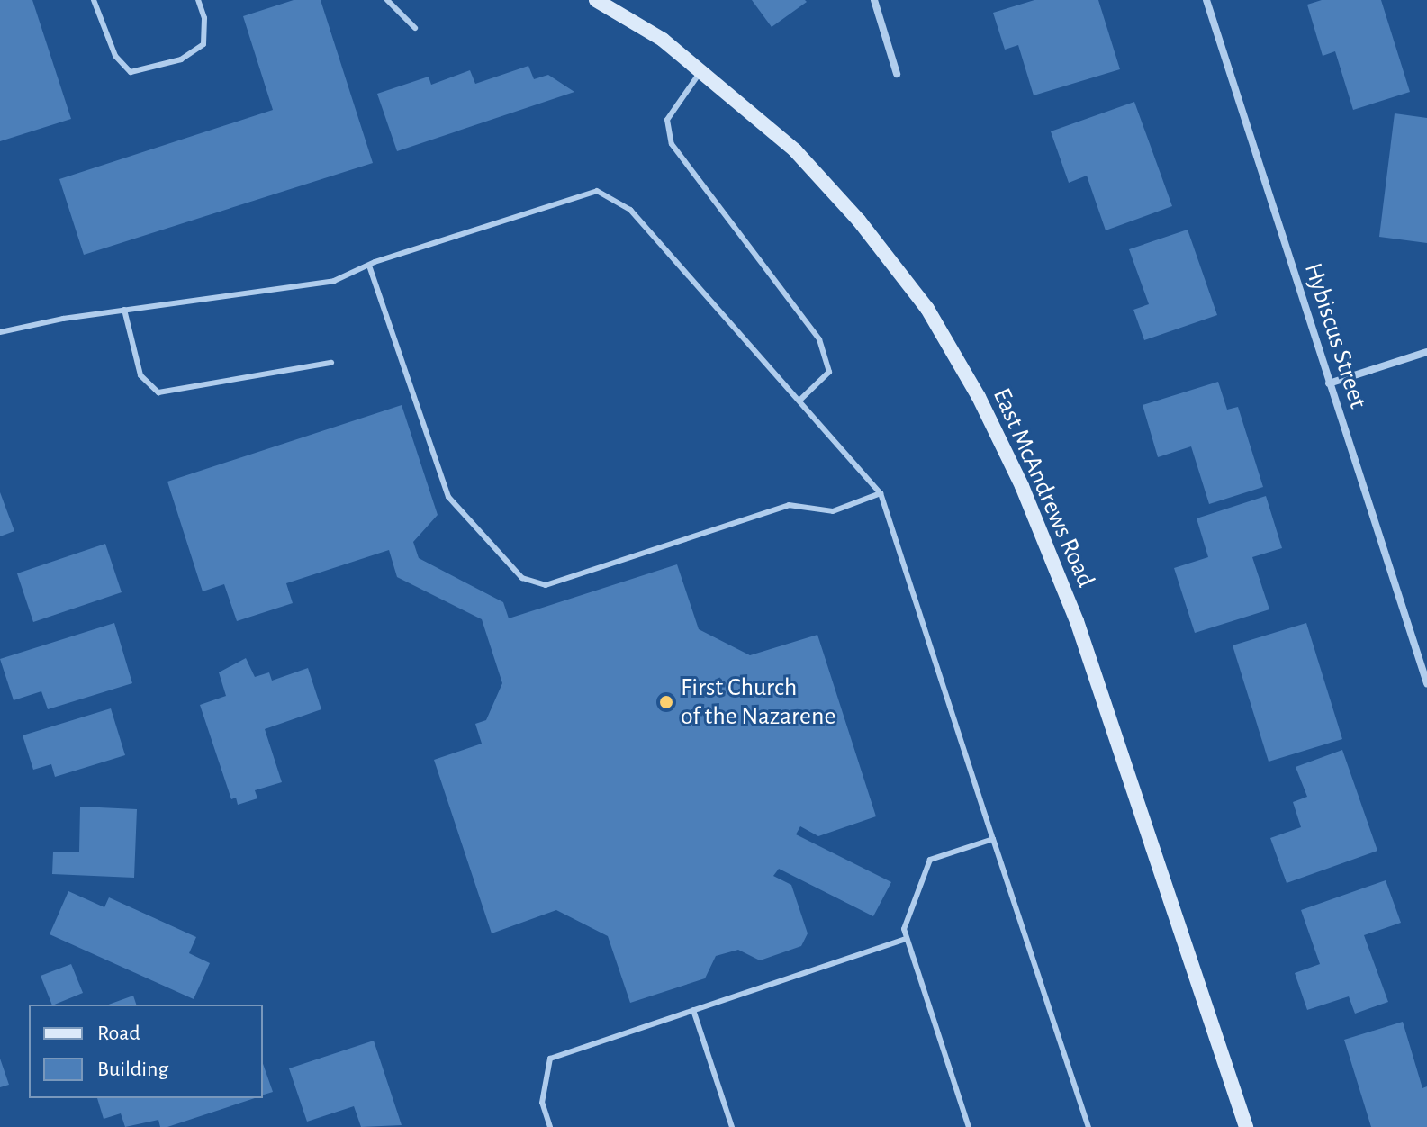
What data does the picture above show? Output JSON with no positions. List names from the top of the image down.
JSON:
{
  "streets": {
    "main road": ["East McAndrews Road"],
    "street": ["Hybiscus Street"]
  },
  "places": ["First Church of the Nazarene"],
  "legend": ["Road", "Building"]
}
